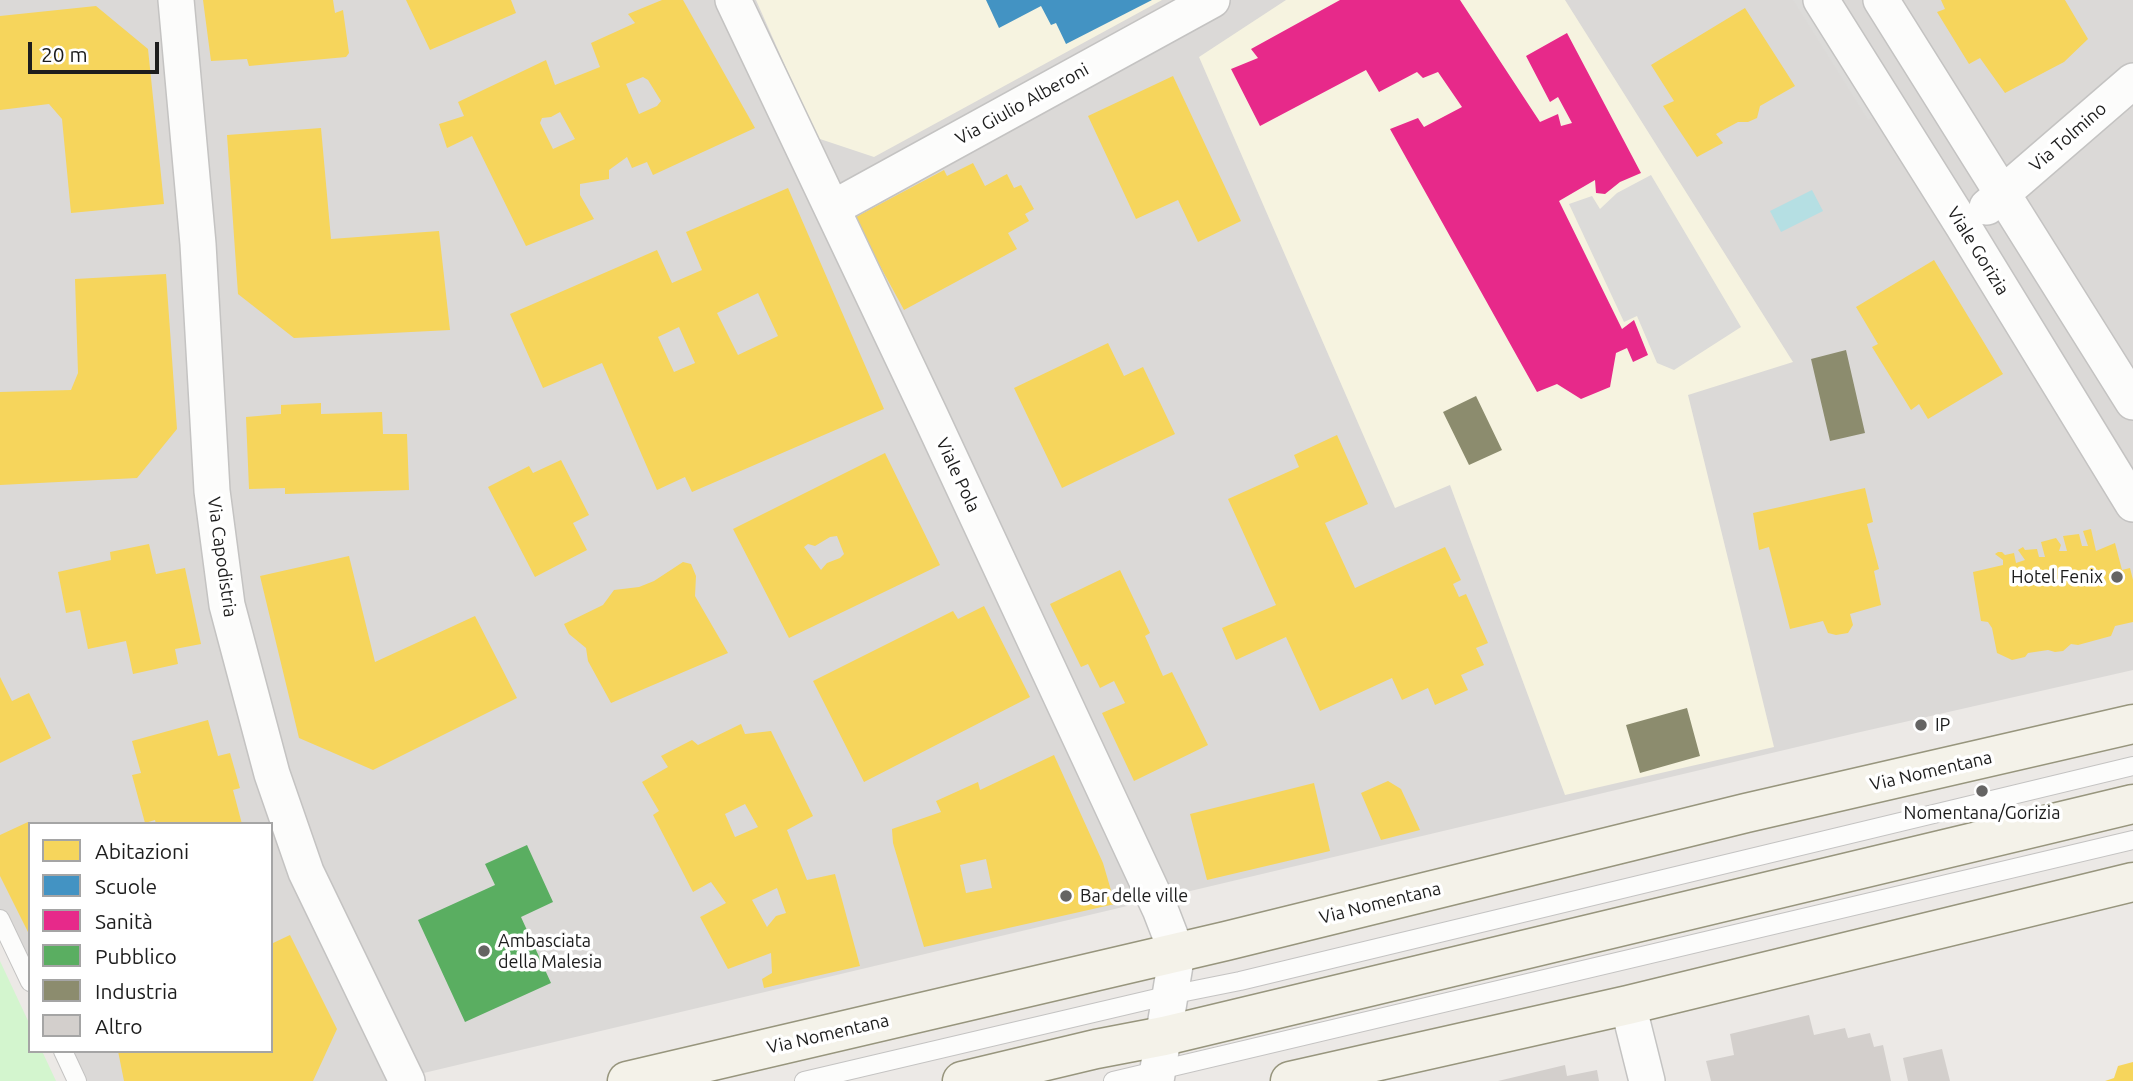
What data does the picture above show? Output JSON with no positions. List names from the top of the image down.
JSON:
{
  "streets": {
    "street": [
      "Via Giulio Alberoni",
      "Via Tolmino",
      "Viale Gorizia",
      "Viale Pola",
      "Via Capodistria",
      "Via Nomentana"
    ]
  },
  "crossings": [
    ["Via Giulio Alberoni", "Viale Pola"],
    ["Via Tolmino", "Viale Gorizia"],
    ["Viale Pola", "Via Nomentana"]
  ],
  "places": [
    "Hotel Fenix",
    "IP",
    "Nomentana/Gorizia",
    "Bar delle ville",
    "Ambasciata della Malesia"
  ],
  "legend": [
    "Abitazioni",
    "Scuole",
    "Sanità",
    "Pubblico",
    "Industria",
    "Altro"
  ],
  "scale_bar": "20 m"
}
